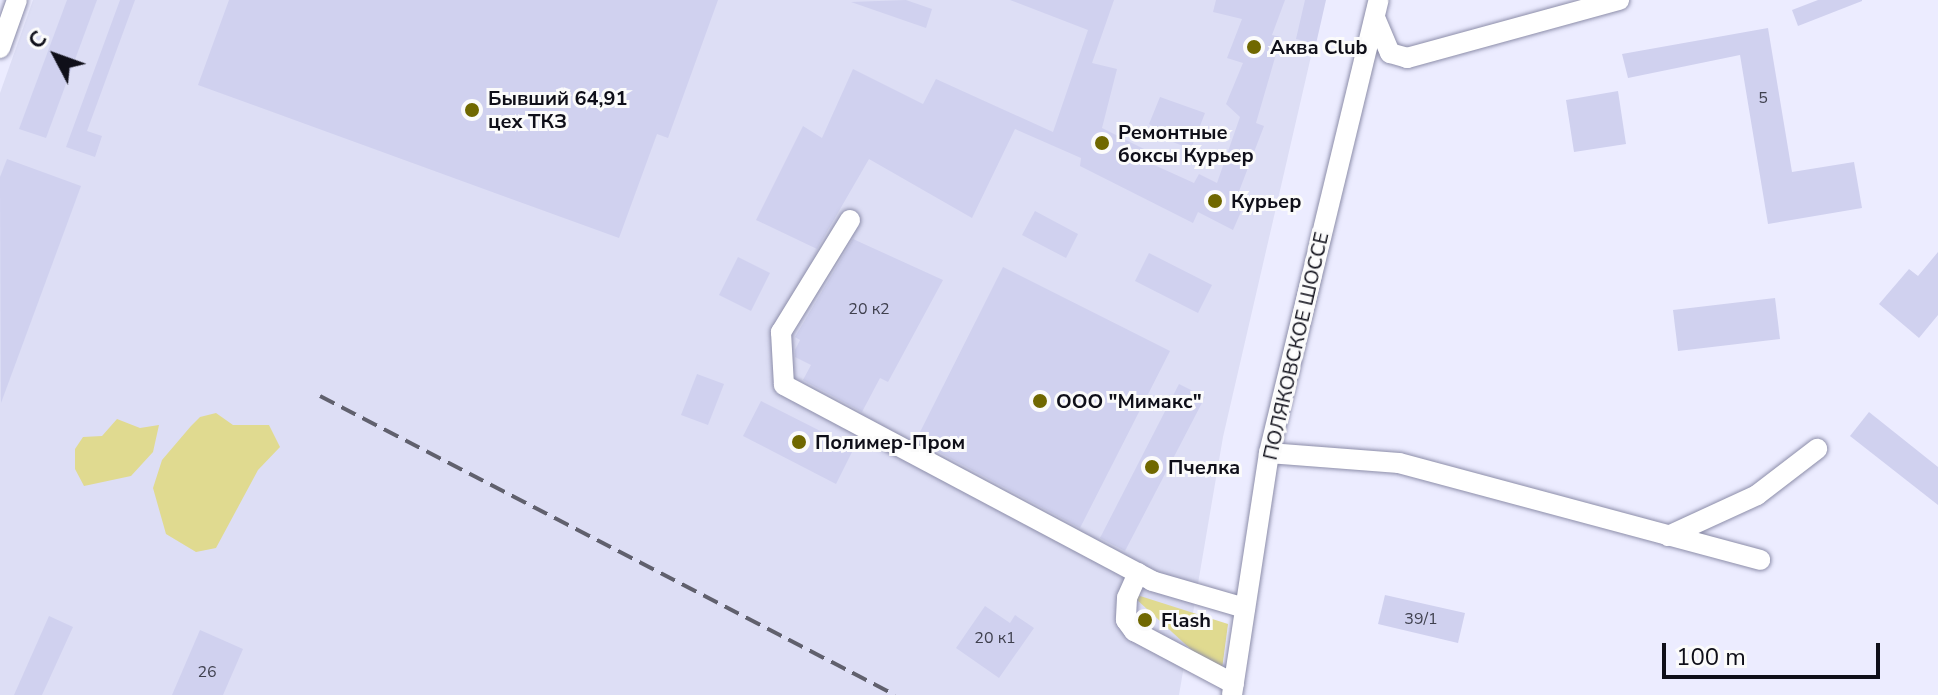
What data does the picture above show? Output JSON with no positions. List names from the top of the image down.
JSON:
{
  "streets": {
    "street": ["ПОЛЯКОВСКОЕ ШОССЕ"]
  },
  "places": [
    "Аква Club",
    "Бывший 64,91 цех ТКЗ",
    "Ремонтные боксы Курьер",
    "Курьер",
    "ООО \"Мимакс\"",
    "Полимер-Пром",
    "Пчелка",
    "Flash"
  ],
  "house_numbers": [
    "5",
    "20 к2",
    "39/1",
    "20 к1",
    "26"
  ],
  "scale_bar": "100 m",
  "north": "top left"
}
